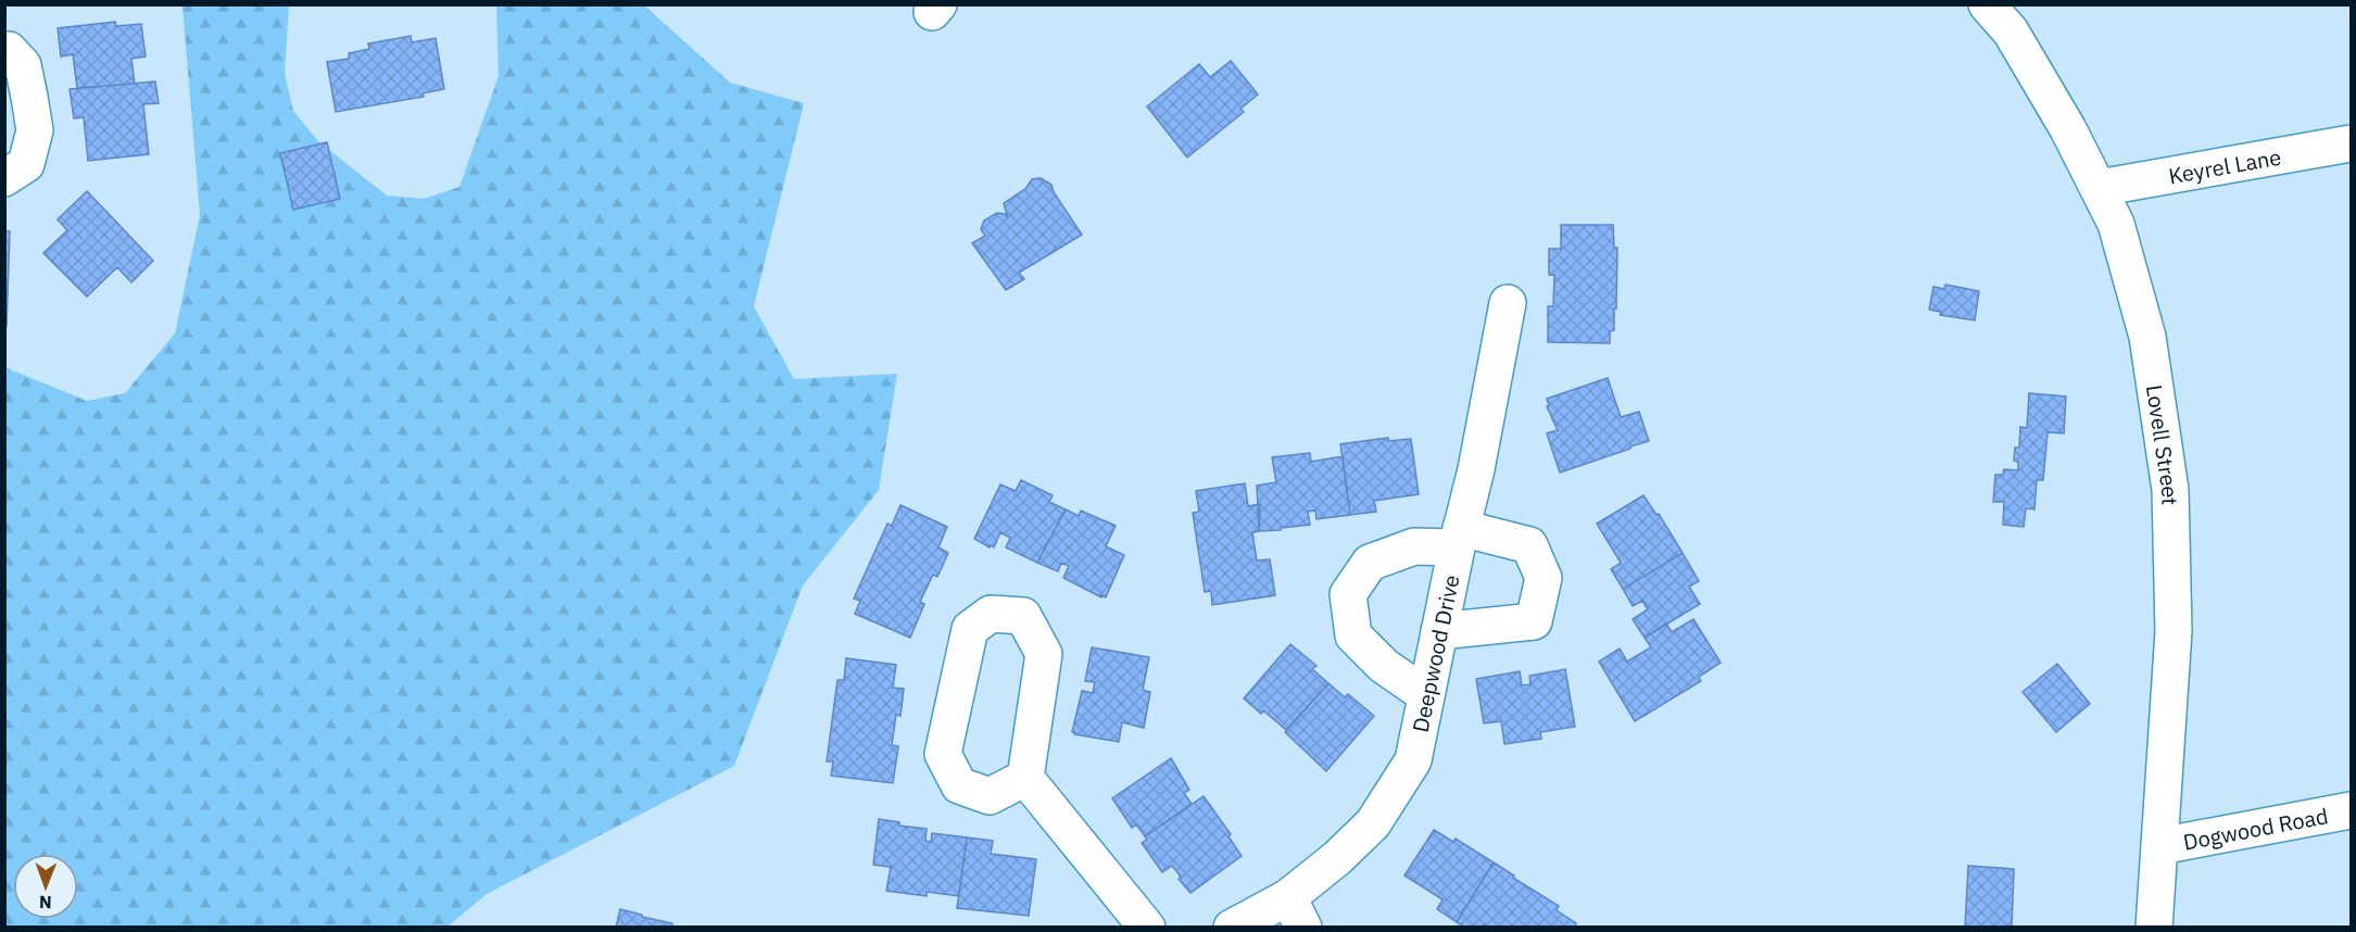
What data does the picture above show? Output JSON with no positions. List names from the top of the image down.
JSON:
{
  "streets": {
    "street": [
      "Keyrel Lane",
      "Lovell Street",
      "Deepwood Drive",
      "Dogwood Road"
    ]
  },
  "crossings": [
    ["Keyrel Lane", "Lovell Street"],
    ["Lovell Street", "Dogwood Road"]
  ],
  "north": "bottom"
}
